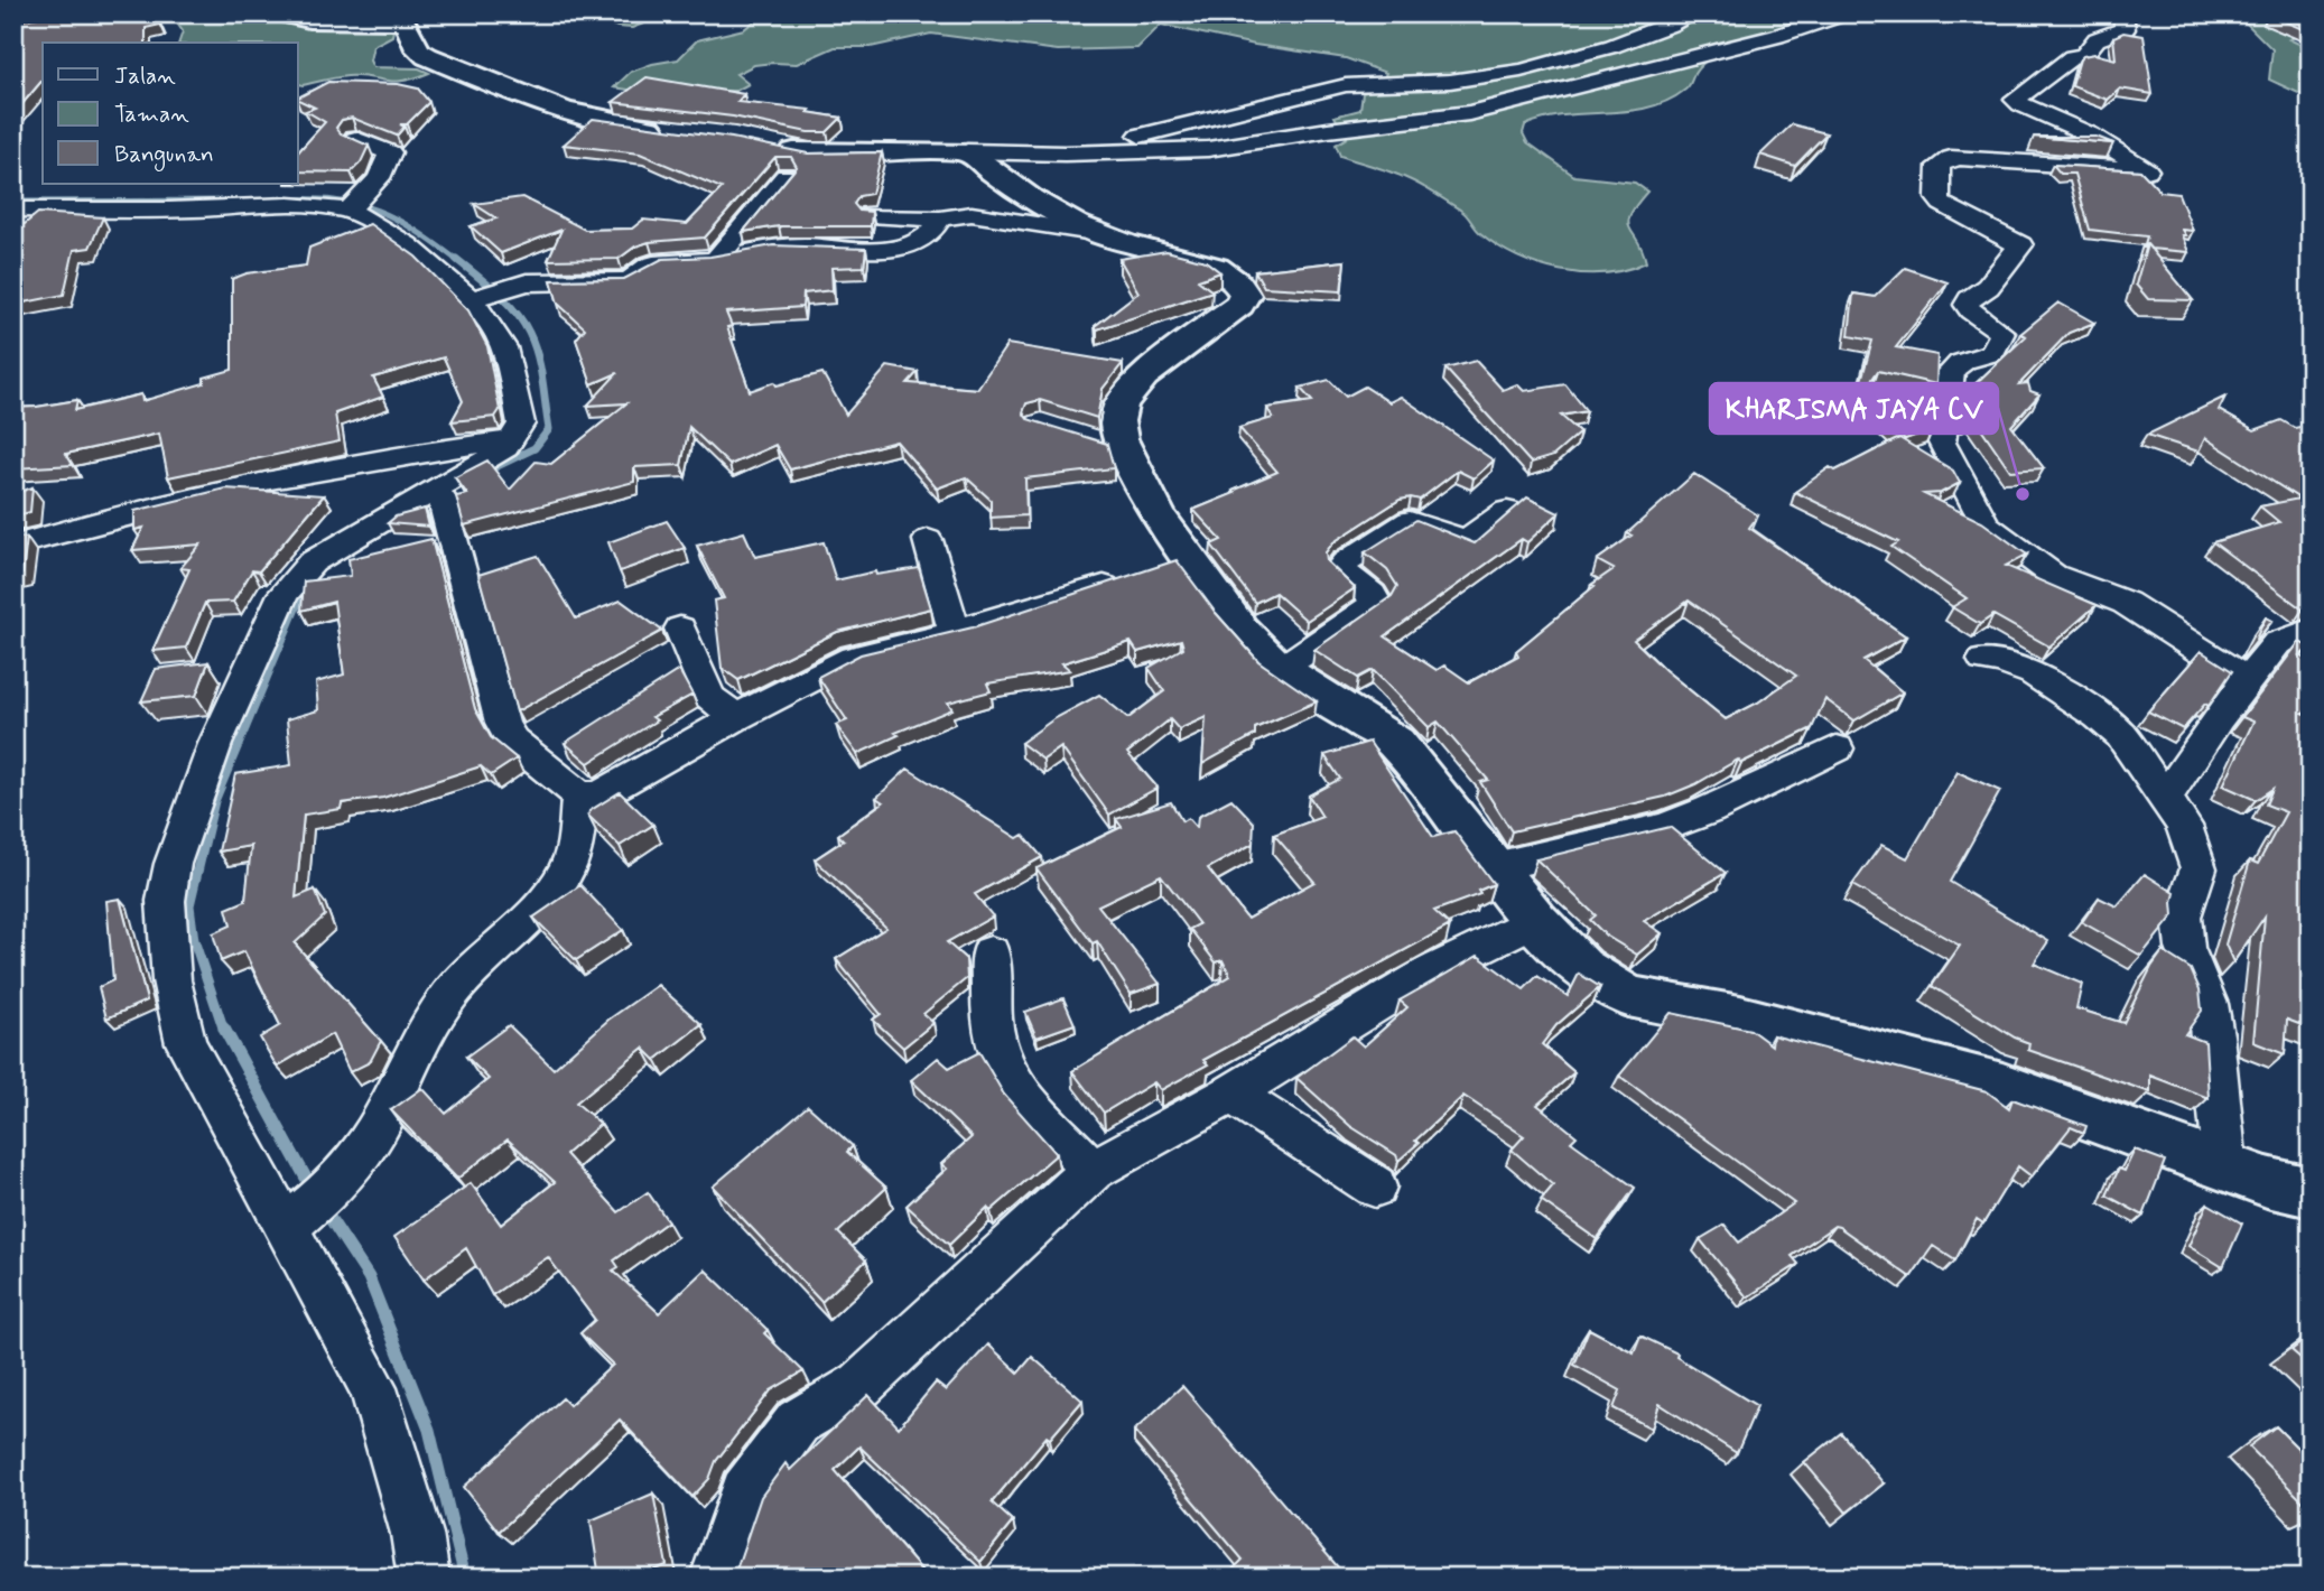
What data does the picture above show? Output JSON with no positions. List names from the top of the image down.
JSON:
{
  "places": ["KHARISMA JAYA CV"],
  "legend": ["Jalan", "Taman", "Bangunan"]
}
